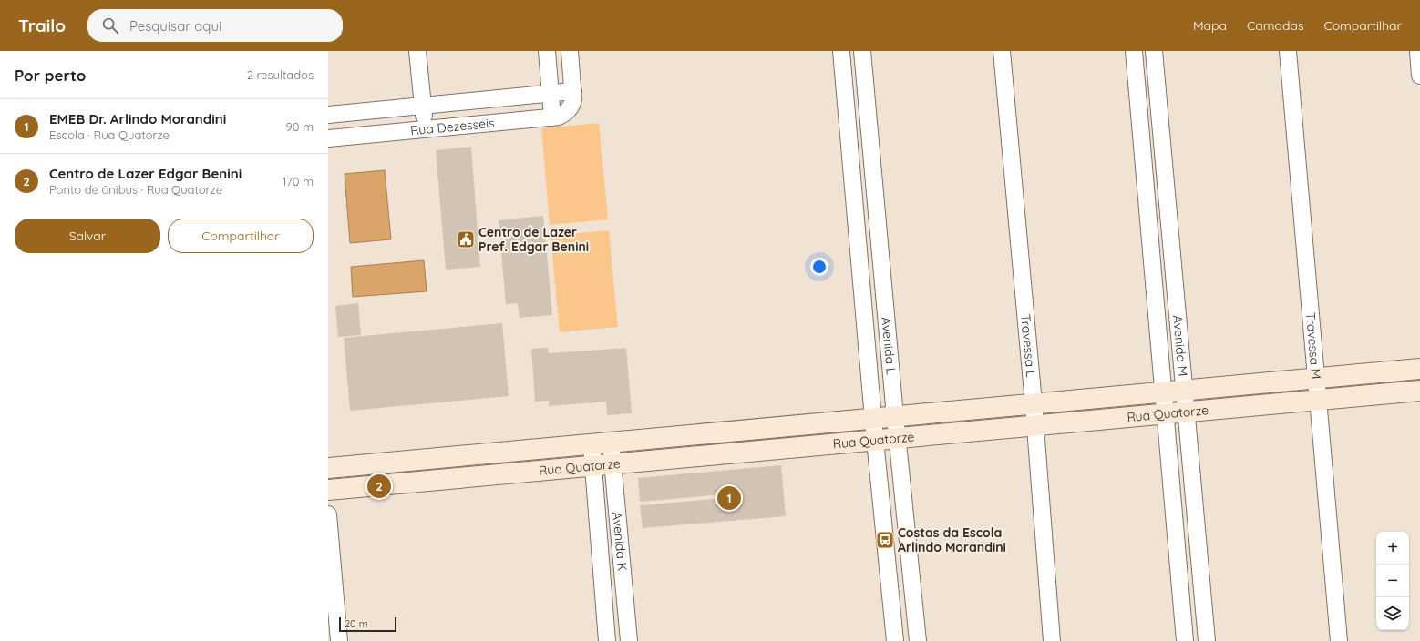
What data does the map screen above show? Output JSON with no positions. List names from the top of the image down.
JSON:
{
  "streets": {
    "street": [
      "Rua Dezesseis",
      "Avenida L",
      "Travessa L",
      "Avenida M",
      "Travessa M",
      "Rua Quatorze",
      "Avenida K"
    ]
  },
  "crossings": [
    ["Avenida L", "Rua Quatorze"],
    ["Travessa L", "Rua Quatorze"],
    ["Avenida M", "Rua Quatorze"],
    ["Travessa M", "Rua Quatorze"],
    ["Rua Quatorze", "Avenida K"]
  ],
  "places": {
    "public building": ["Centro de Lazer Pref. Edgar Benini"],
    "bus stop": ["Costas da Escola Arlindo Morandini"]
  },
  "scale_bar": "20 m",
  "page": {
    "header": "Trailo",
    "search": "Pesquisar aqui",
    "nav": ["Mapa", "Camadas", "Compartilhar"],
    "heading": ["Por perto", "2 resultados"],
    "list": [
      {
        "mark": "1",
        "name": "EMEB Dr. Arlindo Morandini",
        "note": "Escola · Rua Quatorze",
        "value": "90 m"
      },
      {
        "mark": "2",
        "name": "Centro de Lazer Edgar Benini",
        "note": "Ponto de ônibus · Rua Quatorze",
        "value": "170 m"
      }
    ],
    "buttons": ["Salvar", "Compartilhar"],
    "pins": ["2", "1"],
    "map_buttons": ["+", "−"],
    "scale": "20 m"
  }
}
